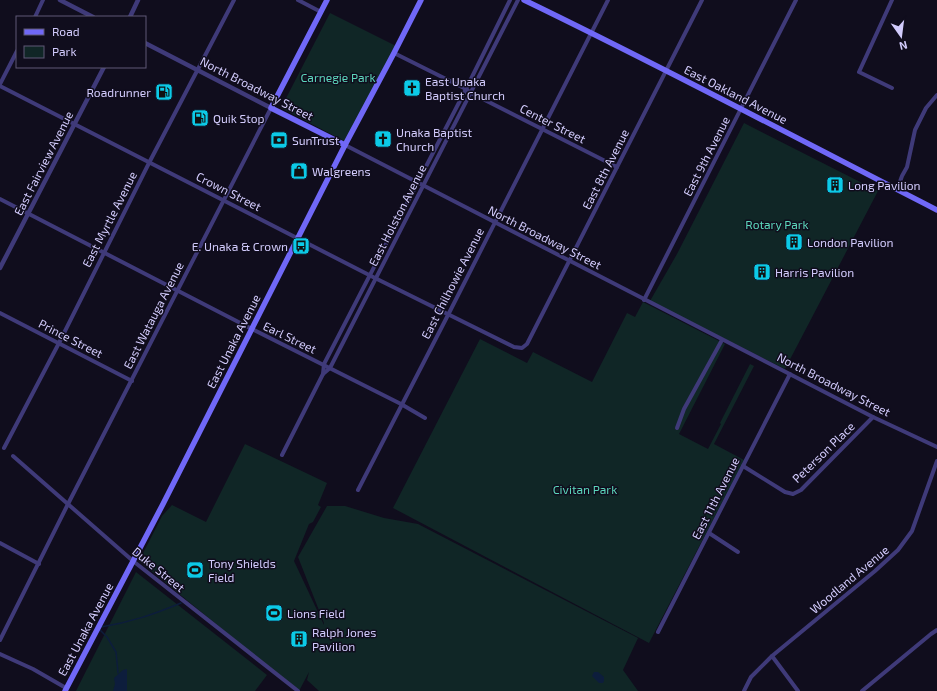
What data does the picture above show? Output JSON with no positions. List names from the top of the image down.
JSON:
{
  "streets": {
    "main road": [
      "North Broadway Street",
      "East Oakland Avenue",
      "East Watauga Avenue",
      "East Unaka Avenue"
    ],
    "street": [
      "Center Street",
      "East 9th Avenue",
      "East Fairview Avenue",
      "East 8th Avenue",
      "Crown Street",
      "East Holston Avenue",
      "East Myrtle Avenue",
      "East Chilhowie Avenue",
      "Earl Street",
      "Prince Street",
      "Peterson Place",
      "East 11th Avenue",
      "Duke Street",
      "Woodland Avenue"
    ]
  },
  "crossings": [
    ["North Broadway Street", "East 9th Avenue"],
    ["North Broadway Street", "East 8th Avenue"],
    ["North Broadway Street", "East Holston Avenue"],
    ["North Broadway Street", "East Myrtle Avenue"],
    ["North Broadway Street", "East Chilhowie Avenue"],
    ["North Broadway Street", "East Watauga Avenue"],
    ["North Broadway Street", "East Unaka Avenue"],
    ["North Broadway Street", "Peterson Place"],
    ["North Broadway Street", "East 11th Avenue"],
    ["East Oakland Avenue", "East 9th Avenue"],
    ["East Oakland Avenue", "East 8th Avenue"],
    ["East Oakland Avenue", "East Chilhowie Avenue"],
    ["Center Street", "East 8th Avenue"],
    ["Center Street", "East Holston Avenue"],
    ["Center Street", "East Chilhowie Avenue"],
    ["Center Street", "East Unaka Avenue"],
    ["East Fairview Avenue", "Crown Street"],
    ["East Fairview Avenue", "Earl Street"],
    ["East 8th Avenue", "Crown Street"],
    ["Crown Street", "East Holston Avenue"],
    ["Crown Street", "East Myrtle Avenue"],
    ["Crown Street", "East Chilhowie Avenue"],
    ["Crown Street", "East Watauga Avenue"],
    ["Crown Street", "East Unaka Avenue"],
    ["East Holston Avenue", "Earl Street"],
    ["East Myrtle Avenue", "Earl Street"],
    ["East Myrtle Avenue", "Prince Street"],
    ["East Chilhowie Avenue", "Earl Street"],
    ["East Watauga Avenue", "Earl Street"],
    ["East Watauga Avenue", "Prince Street"],
    ["East Watauga Avenue", "Duke Street"],
    ["Earl Street", "East Unaka Avenue"],
    ["East Unaka Avenue", "Duke Street"],
    ["Peterson Place", "East 11th Avenue"]
  ],
  "parks": ["Carnegie Park", "Rotary Park", "Civitan Park"],
  "places": {
    "church": ["East Unaka Baptist Church", "Unaka Baptist Church"],
    "fuel station": ["Roadrunner", "Quik Stop"],
    "bank": ["SunTrust"],
    "shop": ["Walgreens"],
    "building": [
      "Long Pavilion",
      "London Pavilion",
      "Harris Pavilion",
      "Ralph Jones Pavilion"
    ],
    "bus stop": ["E. Unaka & Crown"],
    "sports": ["Tony Shields Field", "Lions Field"]
  },
  "legend": ["Road", "Park"],
  "north": "bottom"
}
